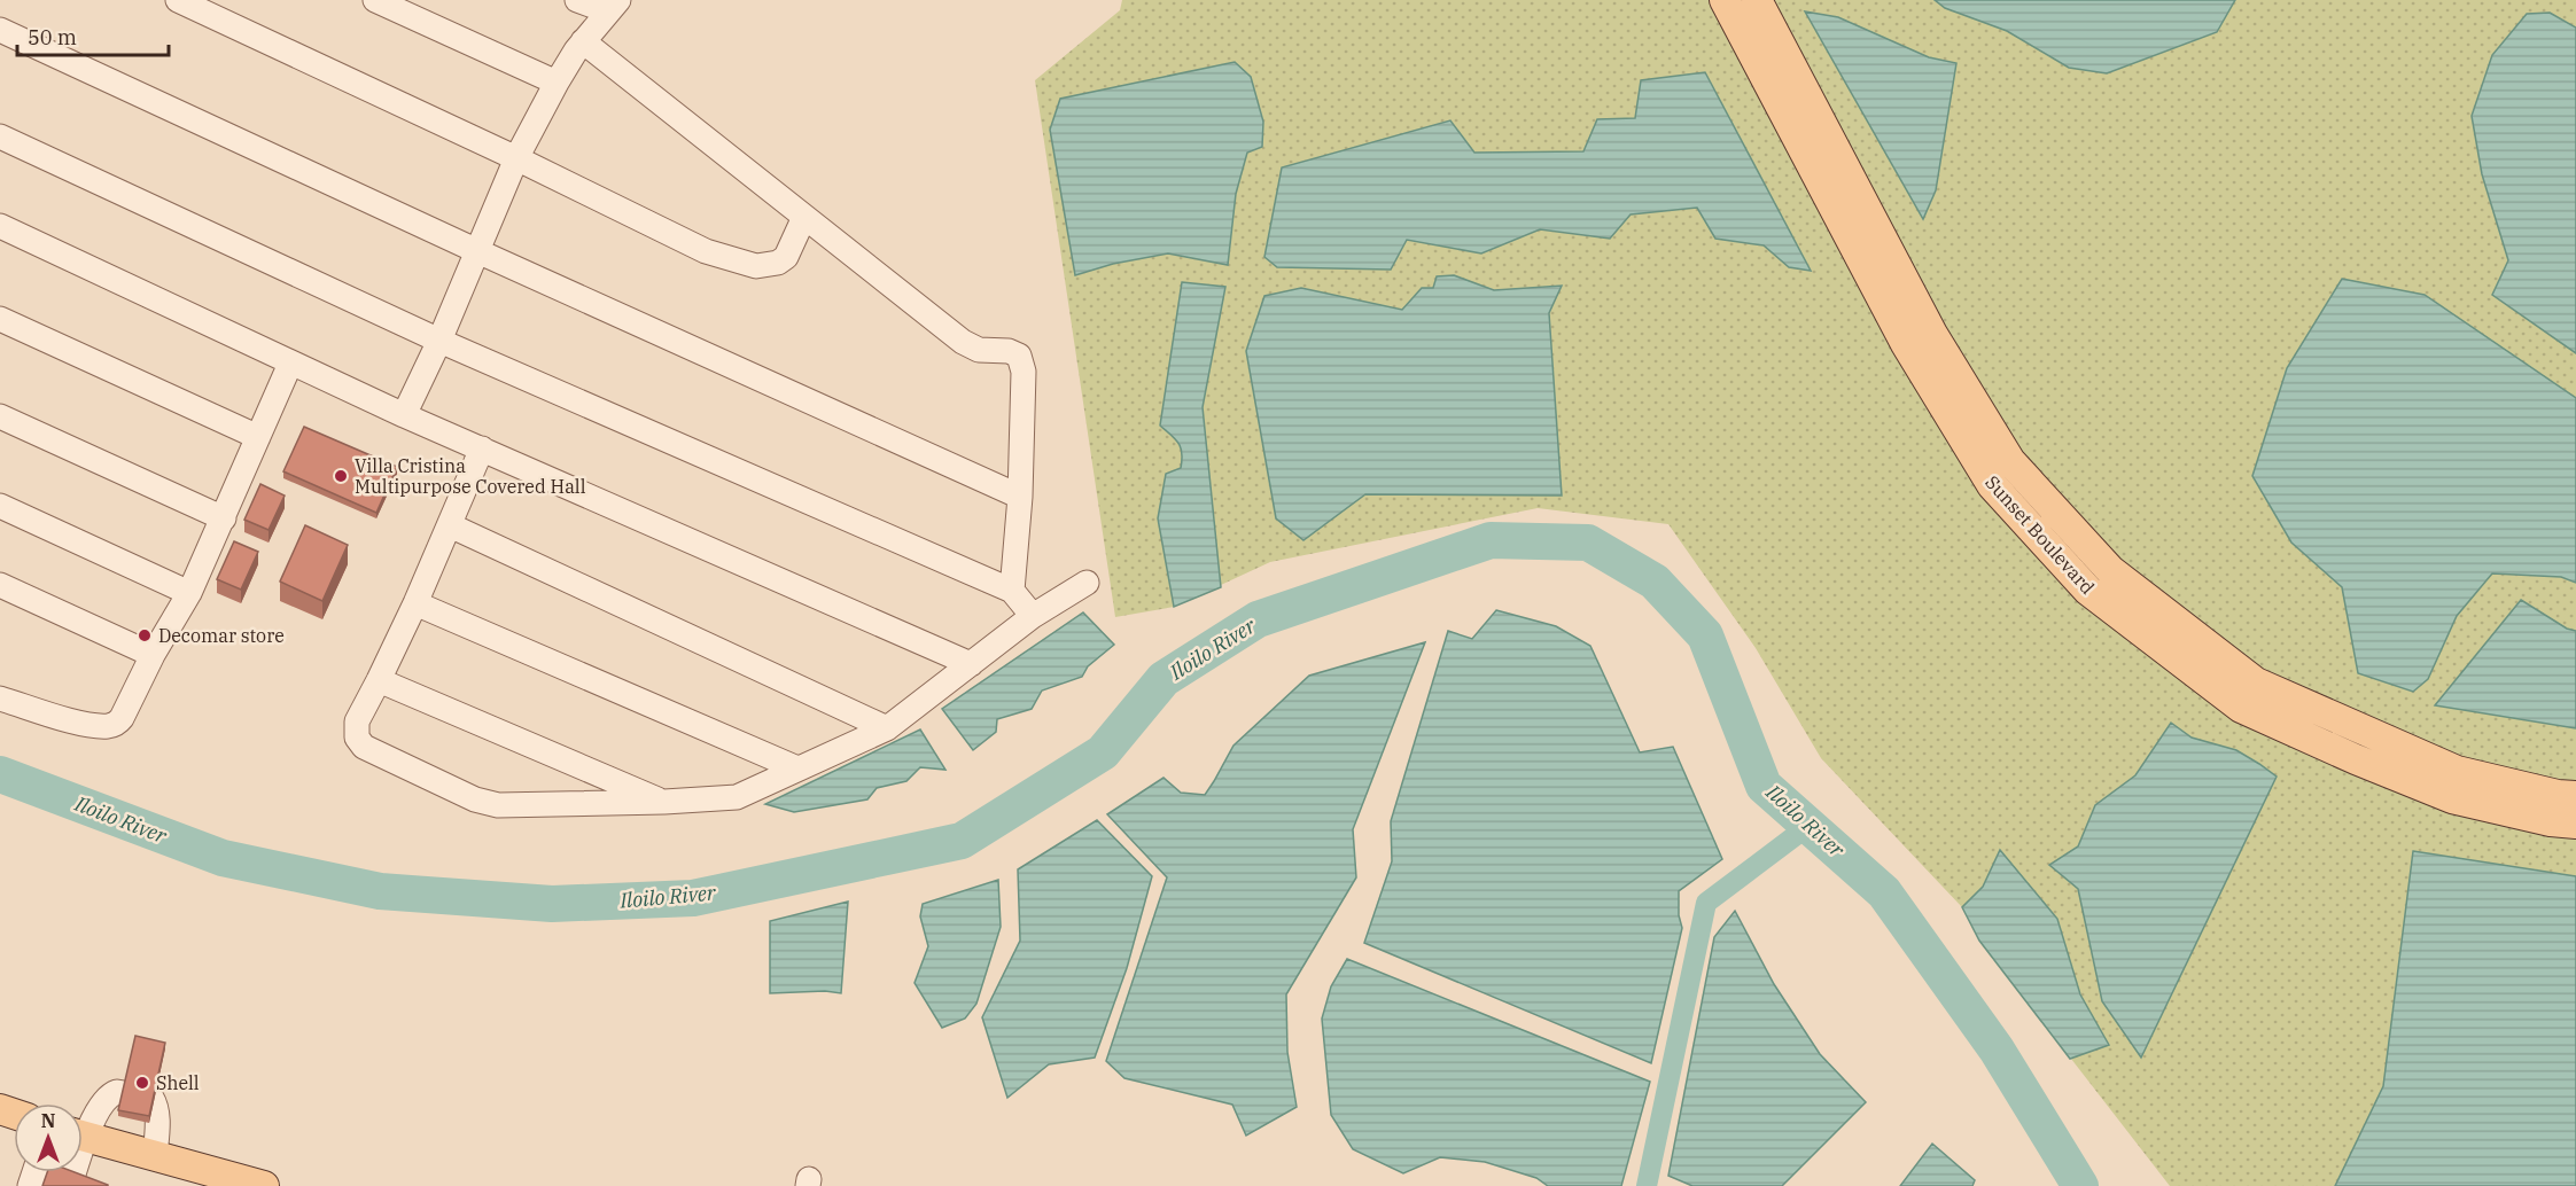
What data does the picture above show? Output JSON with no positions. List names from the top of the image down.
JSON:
{
  "streets": {
    "main road": ["Sunset Boulevard"]
  },
  "water": ["Iloilo River"],
  "places": ["Villa Cristina Multipurpose Covered Hall", "Decomar store", "Shell"],
  "scale_bar": "50 m",
  "north": "top"
}
